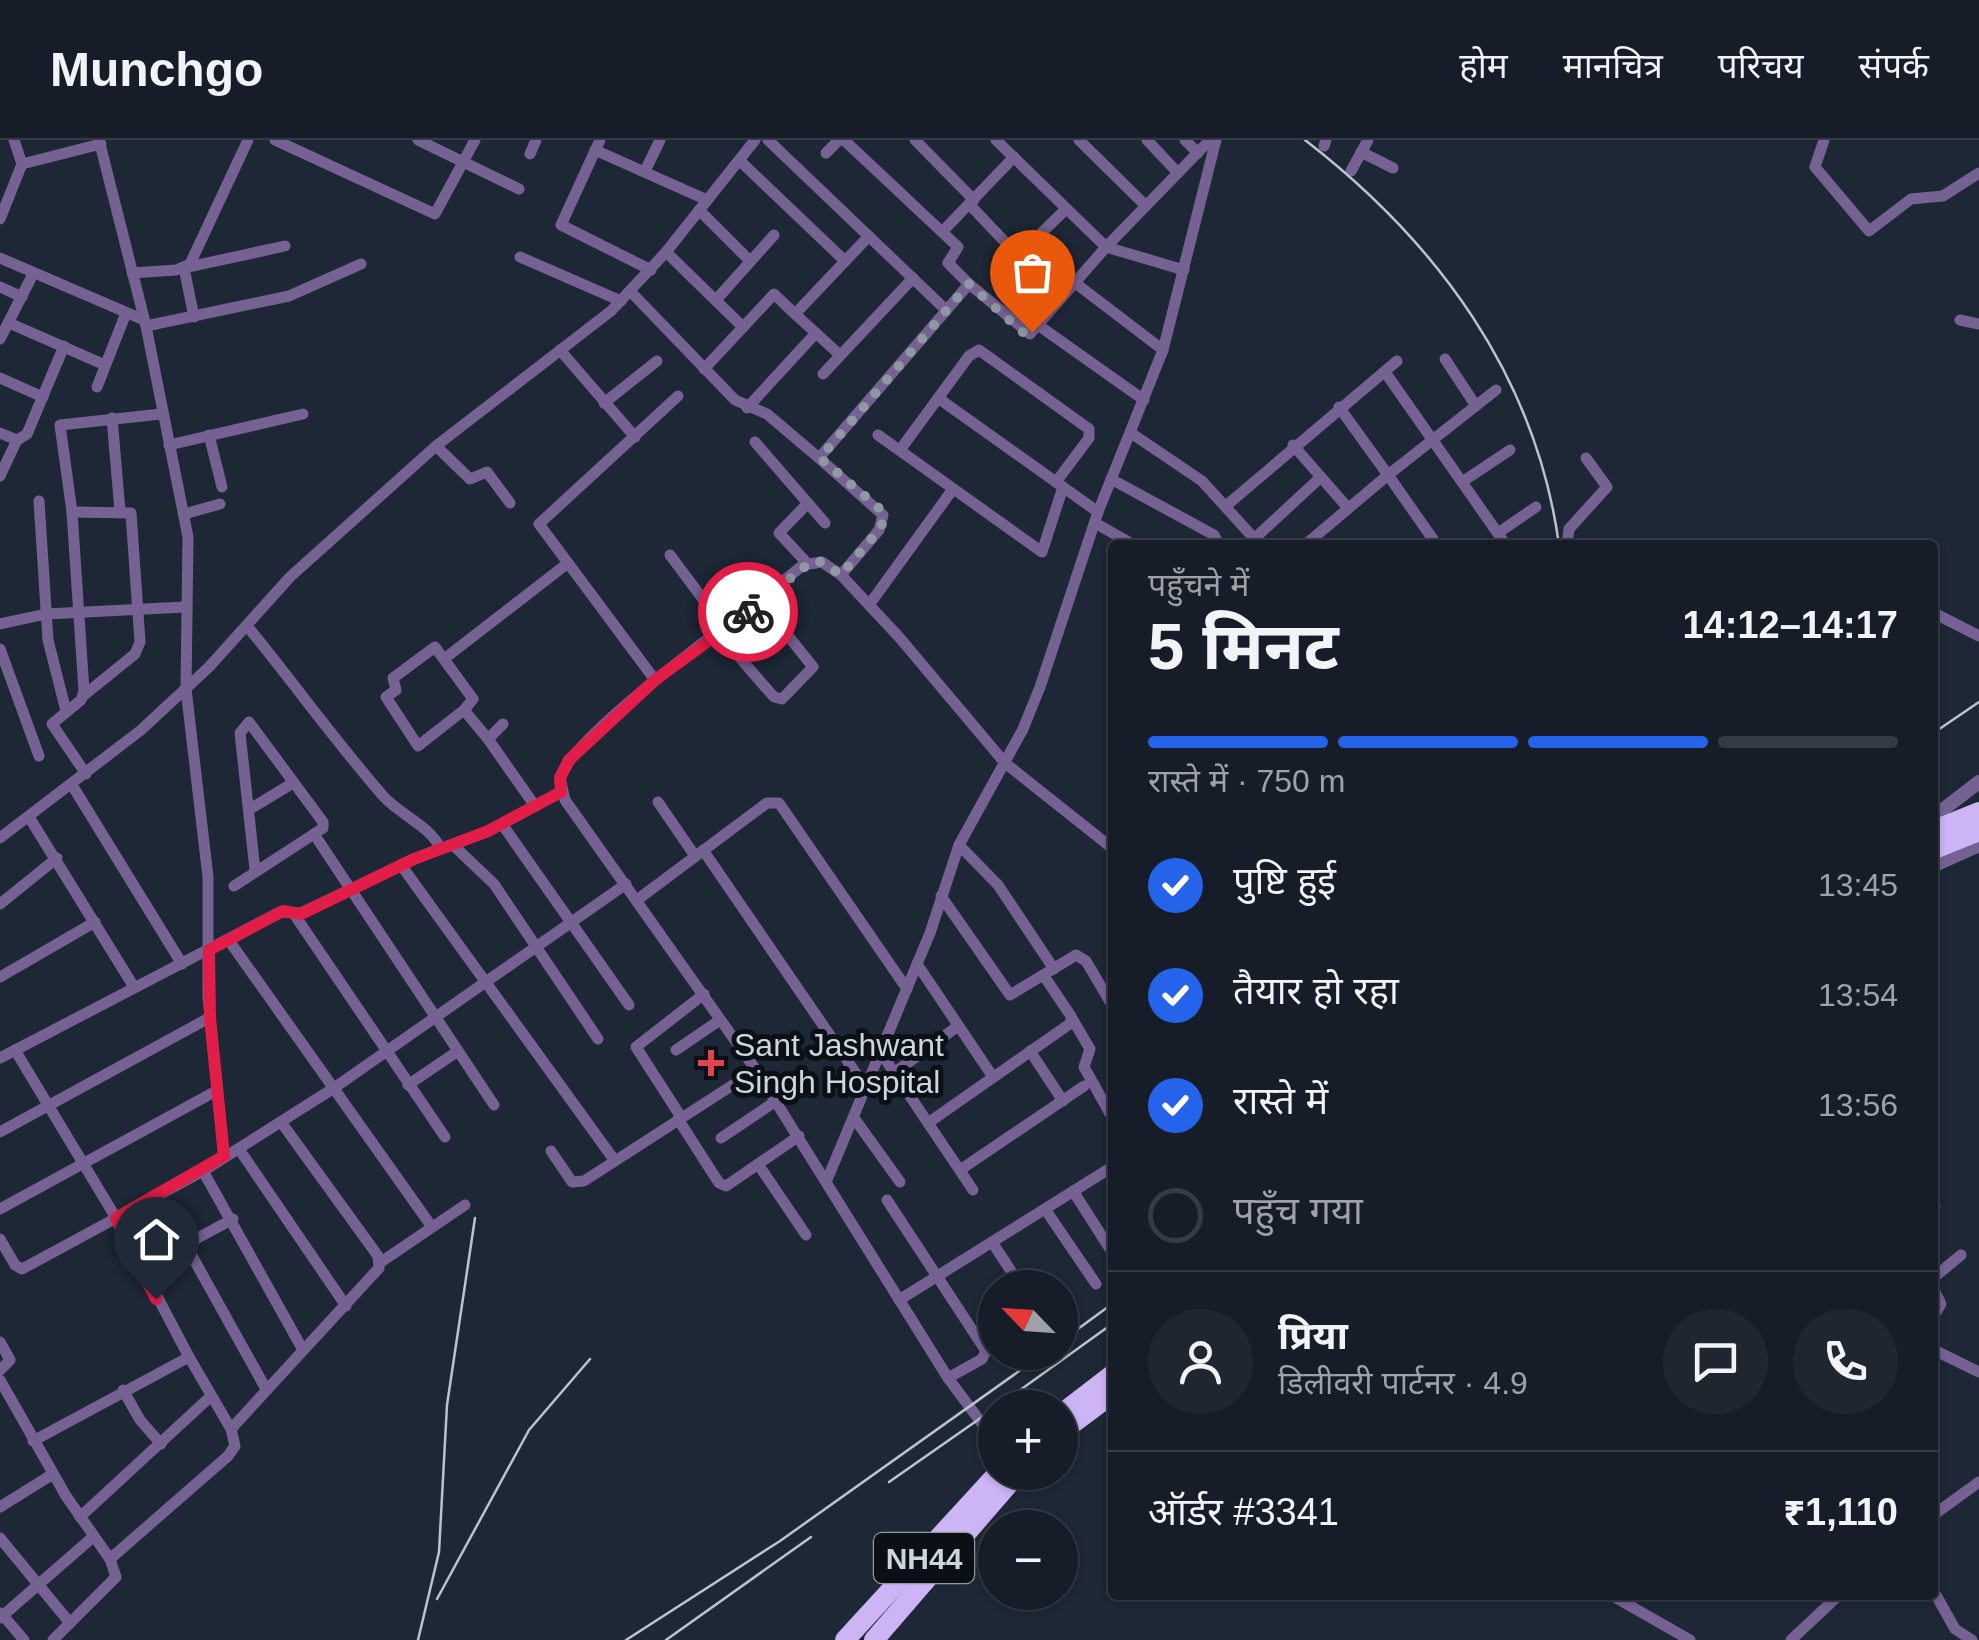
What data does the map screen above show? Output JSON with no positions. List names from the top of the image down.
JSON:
{
  "streets": {
    "highway": ["NH44"]
  },
  "places": {
    "health": ["Sant Jashwant Singh Hospital"]
  },
  "north": "top left",
  "page": {
    "header": "Munchgo",
    "nav": [
      "होम",
      "मानचित्र",
      "परिचय",
      "संपर्क"
    ],
    "heading": ["5 मिनट", "पहुँचने में", "14:12–14:17"],
    "panel": [
      "प्रिया",
      "डिलीवरी पार्टनर · 4.9",
      "ऑर्डर #3341",
      "₹1,110"
    ],
    "bar": "रास्ते में · 750 m",
    "list": [
      ["पुष्टि हुई", "13:45"],
      ["तैयार हो रहा", "13:54"],
      ["रास्ते में", "13:56"],
      "पहुँच गया"
    ],
    "map_buttons": ["+", "−"]
  }
}
